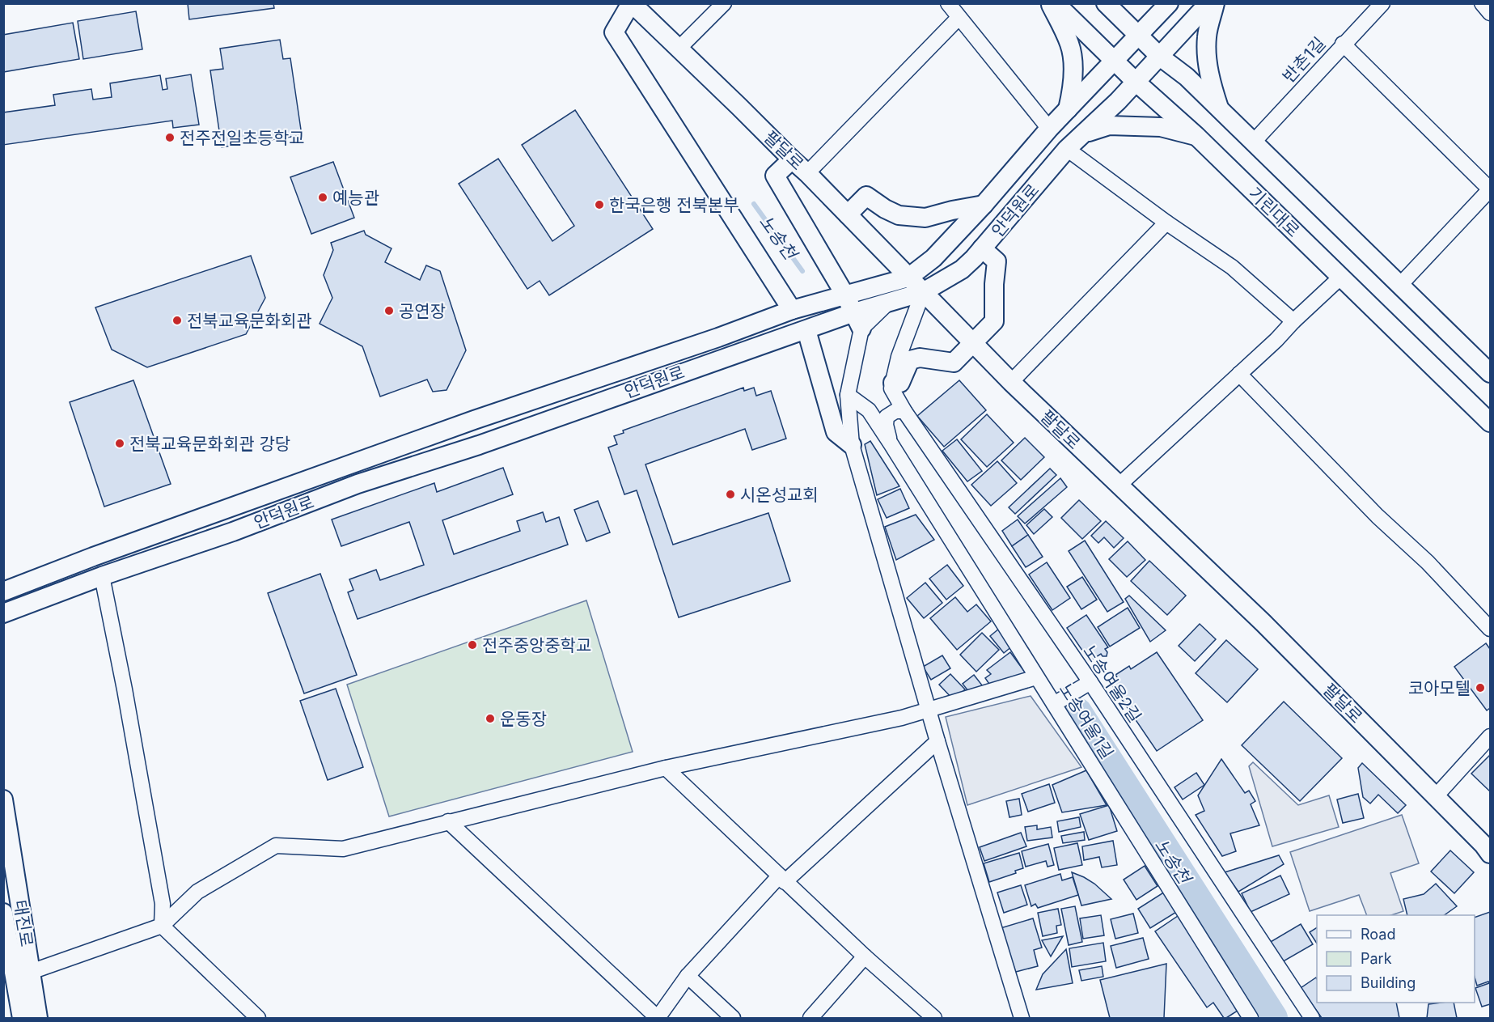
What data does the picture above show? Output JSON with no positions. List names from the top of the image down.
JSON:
{
  "streets": {
    "street": [
      "반촌1길",
      "팔달로",
      "안덕원로",
      "기린대로",
      "노송여울2길",
      "노송여울1길",
      "태진로"
    ]
  },
  "crossings": [
    ["반촌1길", "기린대로"],
    ["팔달로", "안덕원로"],
    ["안덕원로", "기린대로"]
  ],
  "water": ["노송천"],
  "places": [
    "전주전일초등학교",
    "예능관",
    "한국은행 전북본부",
    "공연장",
    "전북교육문화회관",
    "전북교육문화회관 강당",
    "시온성교회",
    "전주중앙중학교",
    "코아모텔",
    "운동장"
  ],
  "legend": ["Road", "Park", "Building"]
}
